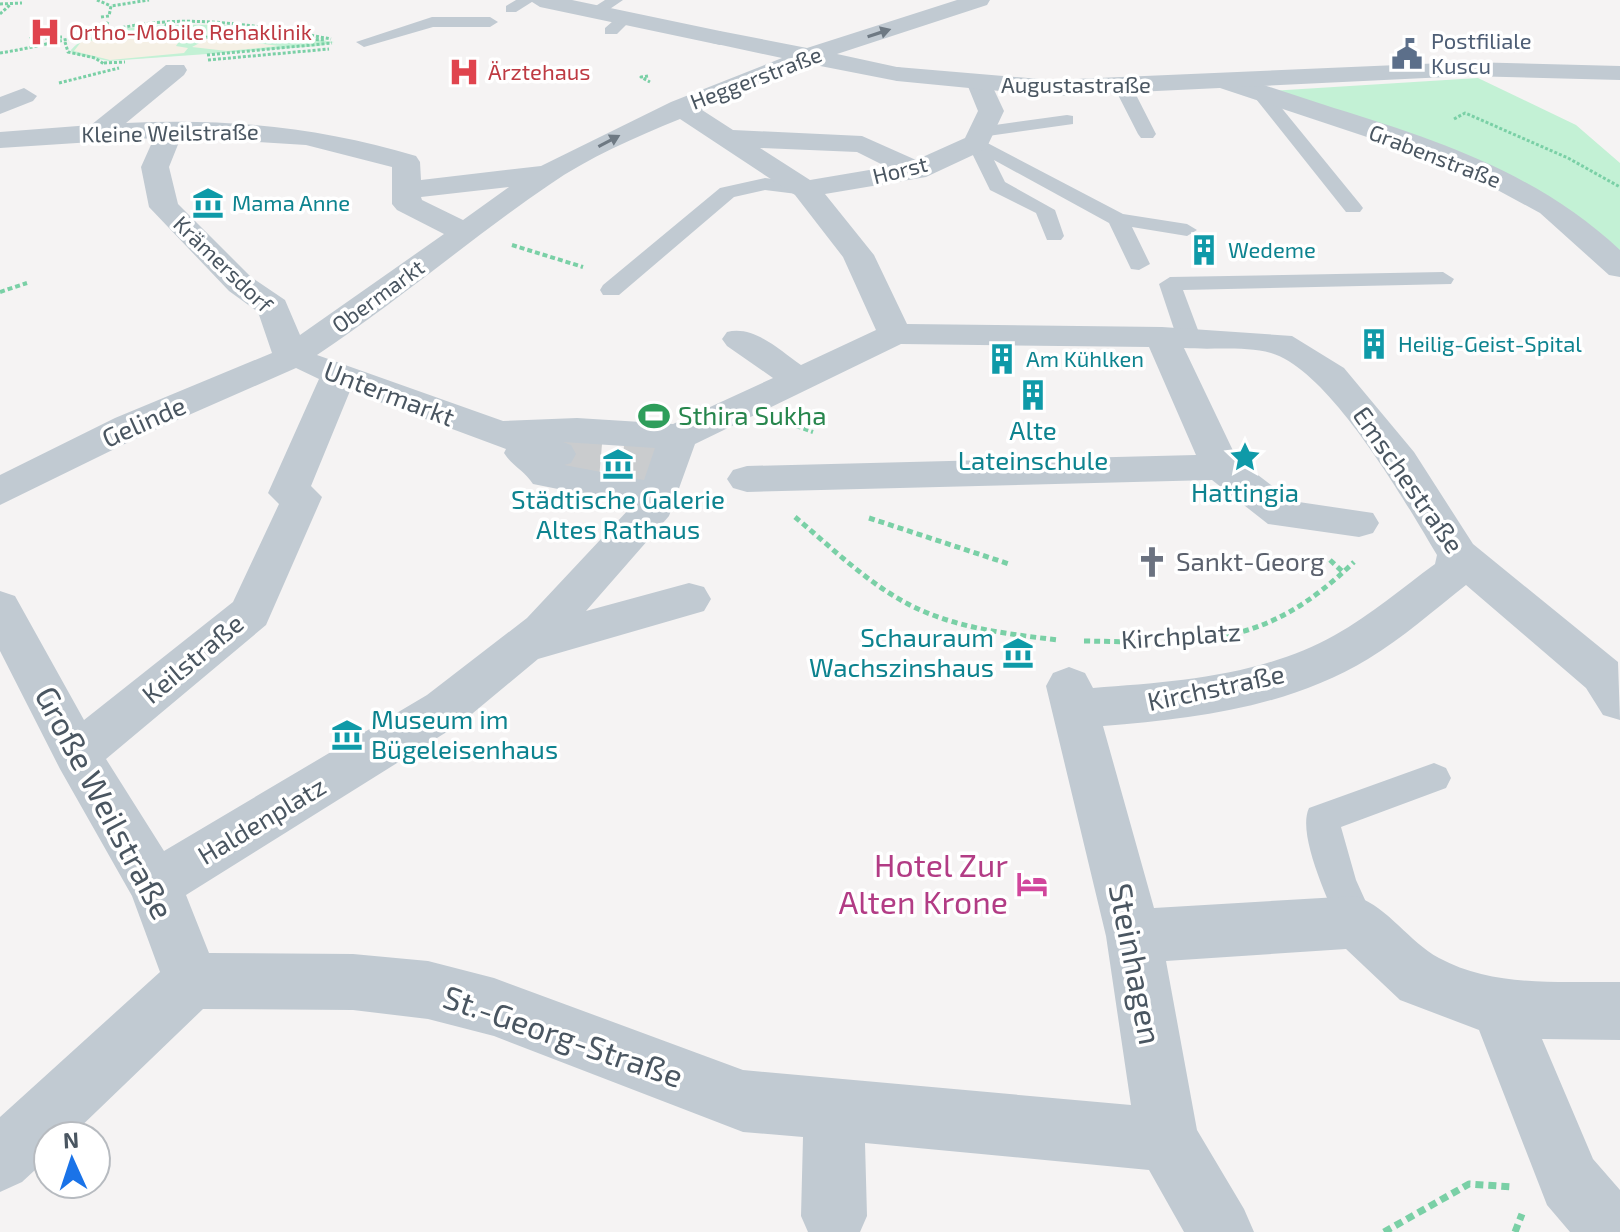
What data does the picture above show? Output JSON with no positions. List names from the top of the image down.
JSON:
{
  "streets": {
    "street": [
      "Heggerstraße",
      "Augustastraße",
      "Kleine Weilstraße",
      "Grabenstraße",
      "Horst",
      "Krämersdorf",
      "Obermarkt",
      "Untermarkt",
      "Gelinde",
      "Emschestraße",
      "Keilstraße",
      "Kirchstraße",
      "Große Weilstraße",
      "Haldenplatz",
      "Steinhagen",
      "St.-Georg-Straße"
    ],
    "path": ["Kirchplatz"]
  },
  "crossings": [
    ["Heggerstraße", "Augustastraße"],
    ["Heggerstraße", "Obermarkt"],
    ["Augustastraße", "Grabenstraße"],
    ["Kleine Weilstraße", "Krämersdorf"],
    ["Krämersdorf", "Obermarkt"],
    ["Krämersdorf", "Untermarkt"],
    ["Krämersdorf", "Gelinde"],
    ["Obermarkt", "Untermarkt"],
    ["Obermarkt", "Gelinde"],
    ["Untermarkt", "Gelinde"],
    ["Untermarkt", "Emschestraße"],
    ["Untermarkt", "Keilstraße"],
    ["Untermarkt", "Haldenplatz"],
    ["Emschestraße", "Kirchstraße"],
    ["Emschestraße", "Haldenplatz"],
    ["Keilstraße", "Große Weilstraße"],
    ["Kirchstraße", "Steinhagen"],
    ["Große Weilstraße", "Haldenplatz"],
    ["Große Weilstraße", "St.-Georg-Straße"],
    ["Steinhagen", "St.-Georg-Straße"]
  ],
  "one_way": ["Heggerstraße"],
  "places": {
    "hospital": ["Ortho-Mobile Rehaklinik", "Ärztehaus"],
    "public building": ["Postfiliale Kuscu"],
    "museum": [
      "Mama Anne",
      "Städtische Galerie Altes Rathaus",
      "Schauraum Wachszinshaus",
      "Museum im Bügeleisenhaus"
    ],
    "building": [
      "Wedeme",
      "Heilig-Geist-Spital",
      "Am Kühlken",
      "Alte Lateinschule"
    ],
    "sports": ["Sthira Sukha"],
    "place": ["Hattingia"],
    "church": ["Sankt-Georg"],
    "hotel": ["Hotel Zur Alten Krone"]
  },
  "north": "top"
}
